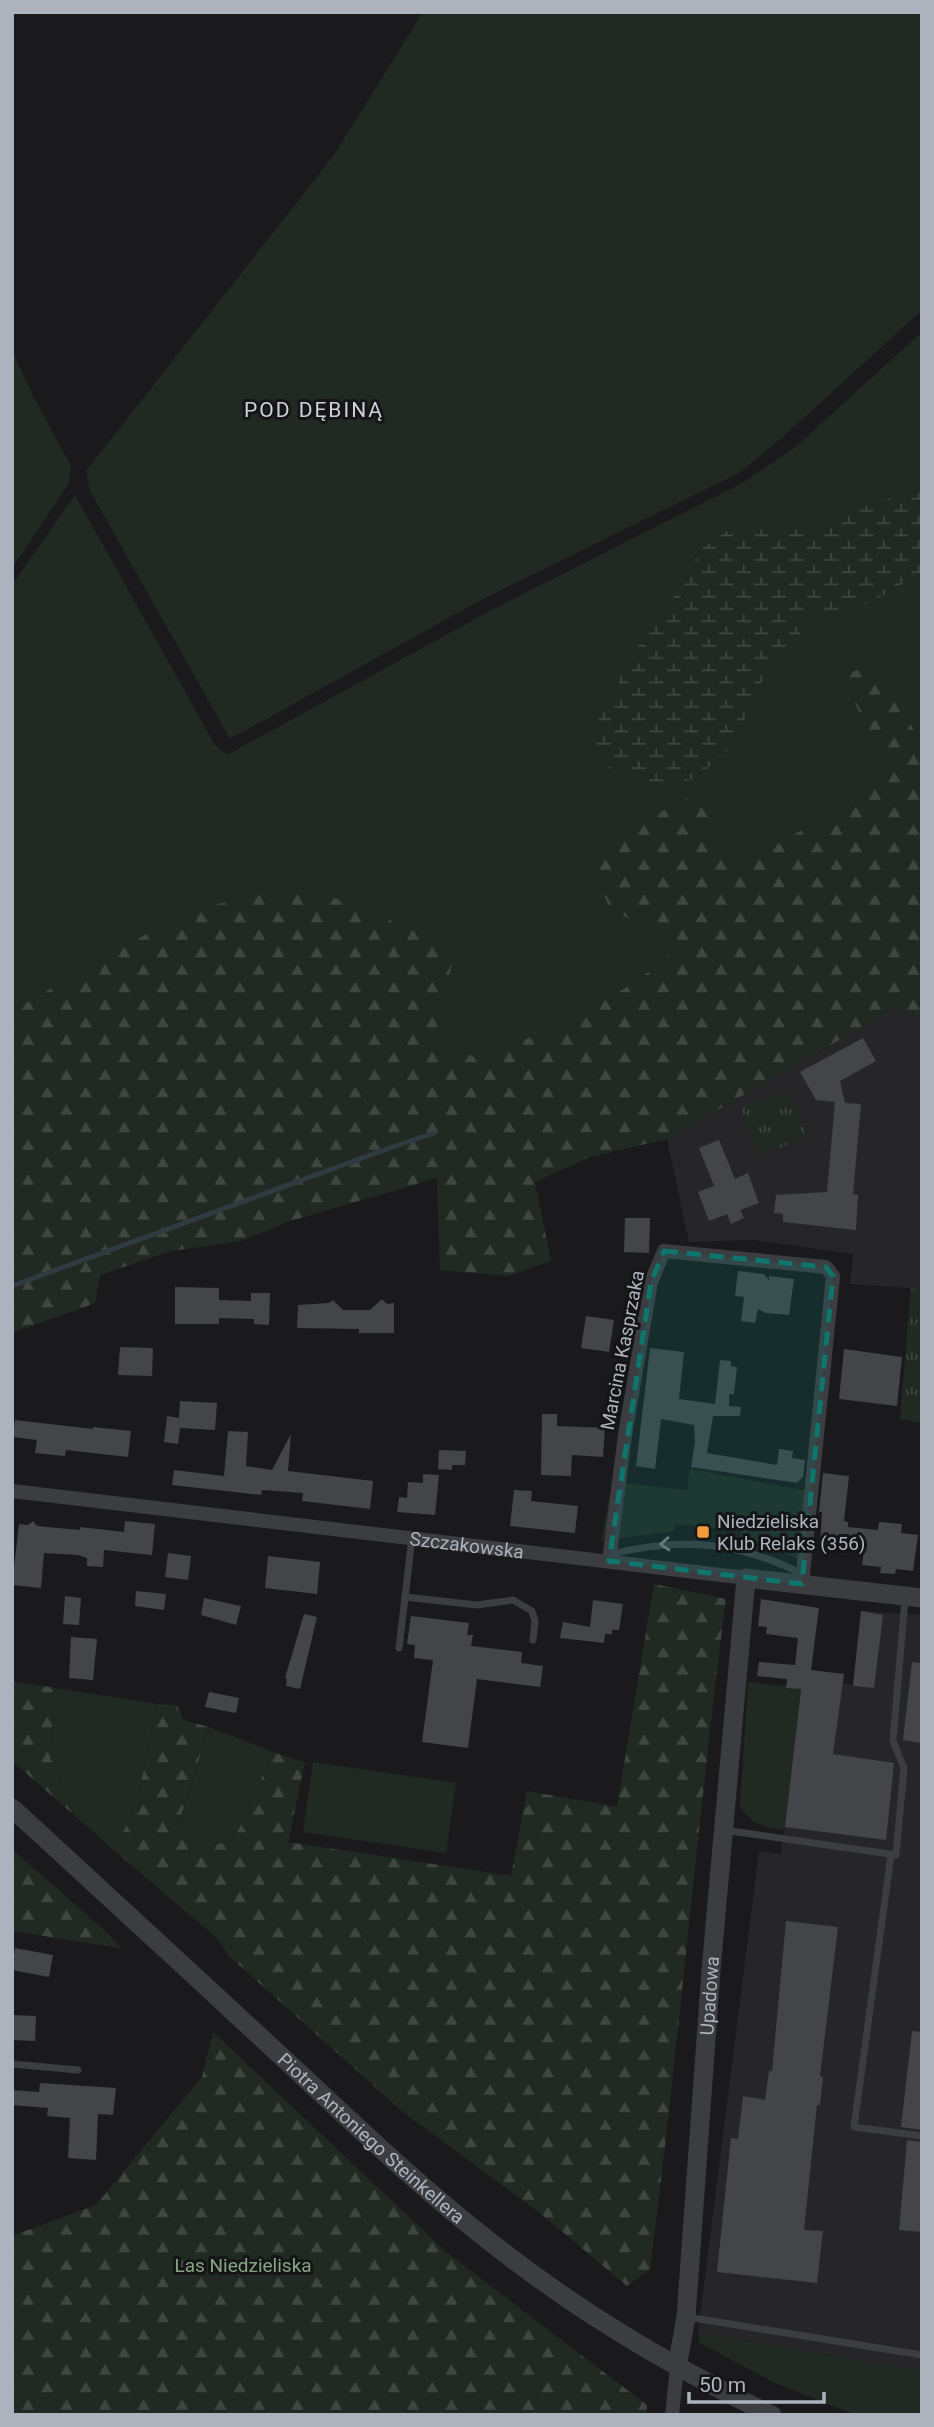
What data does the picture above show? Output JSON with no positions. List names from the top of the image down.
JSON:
{
  "streets": {
    "street": [
      "Marcina Kasprzaka",
      "Szczakowska",
      "Upadowa",
      "Piotra Antoniego Steinkellera"
    ]
  },
  "crossings": [
    ["Marcina Kasprzaka", "Szczakowska"],
    ["Szczakowska", "Upadowa"],
    ["Upadowa", "Piotra Antoniego Steinkellera"]
  ],
  "districts": ["POD DĘBINĄ"],
  "parks": ["Las Niedzieliska"],
  "places": {
    "transit": ["Niedzieliska Klub Relaks (356)"]
  },
  "scale_bar": "50 m"
}
